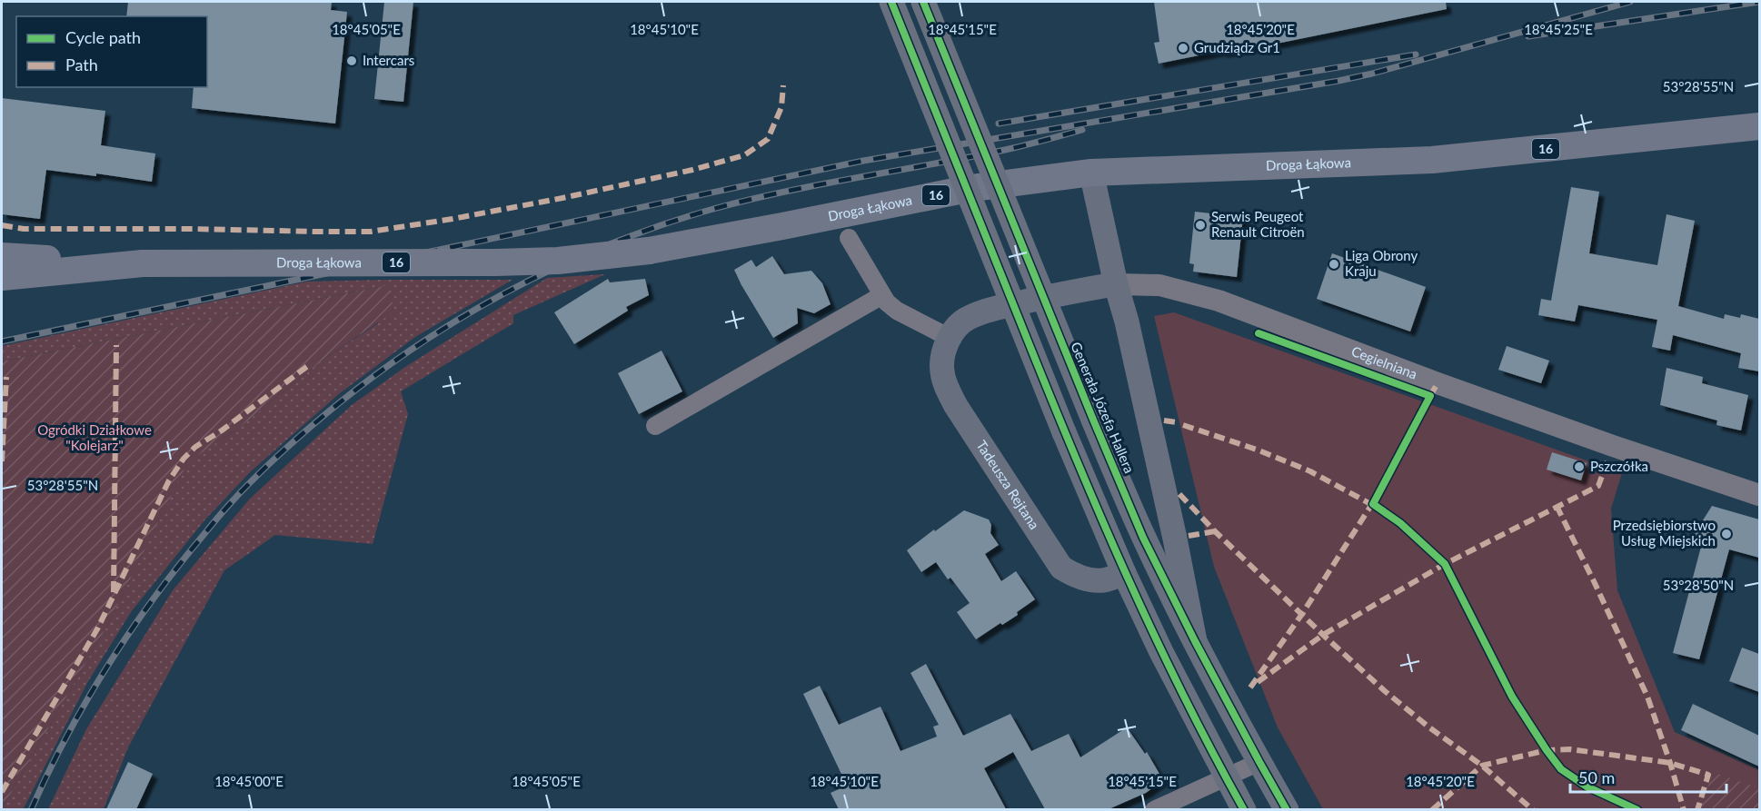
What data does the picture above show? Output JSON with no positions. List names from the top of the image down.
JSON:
{
  "streets": {
    "main road": [
      "16",
      "Droga Łąkowa",
      "Generała Józefa Hallera",
      "Tadeusza Rejtana"
    ],
    "street": ["Cegielniana"]
  },
  "crossings": [
    ["Cegielniana", "Tadeusza Rejtana"]
  ],
  "parks": ["Ogródki Działkowe \"Kolejarz\""],
  "places": [
    "Grudziądz Gr1",
    "Intercars",
    "Serwis Peugeot Renault Citroën",
    "Liga Obrony Kraju",
    "Pszczółka",
    "Przedsiębiorstwo Usług Miejskich"
  ],
  "legend": ["Cycle path", "Path"],
  "scale_bar": "50 m",
  "coordinates": [
    "18°45'05\"E",
    "18°45'10\"E",
    "18°45'15\"E",
    "18°45'20\"E",
    "18°45'25\"E",
    "53°28'55\"N",
    "53°28'50\"N",
    "18°45'00\"E"
  ]
}
